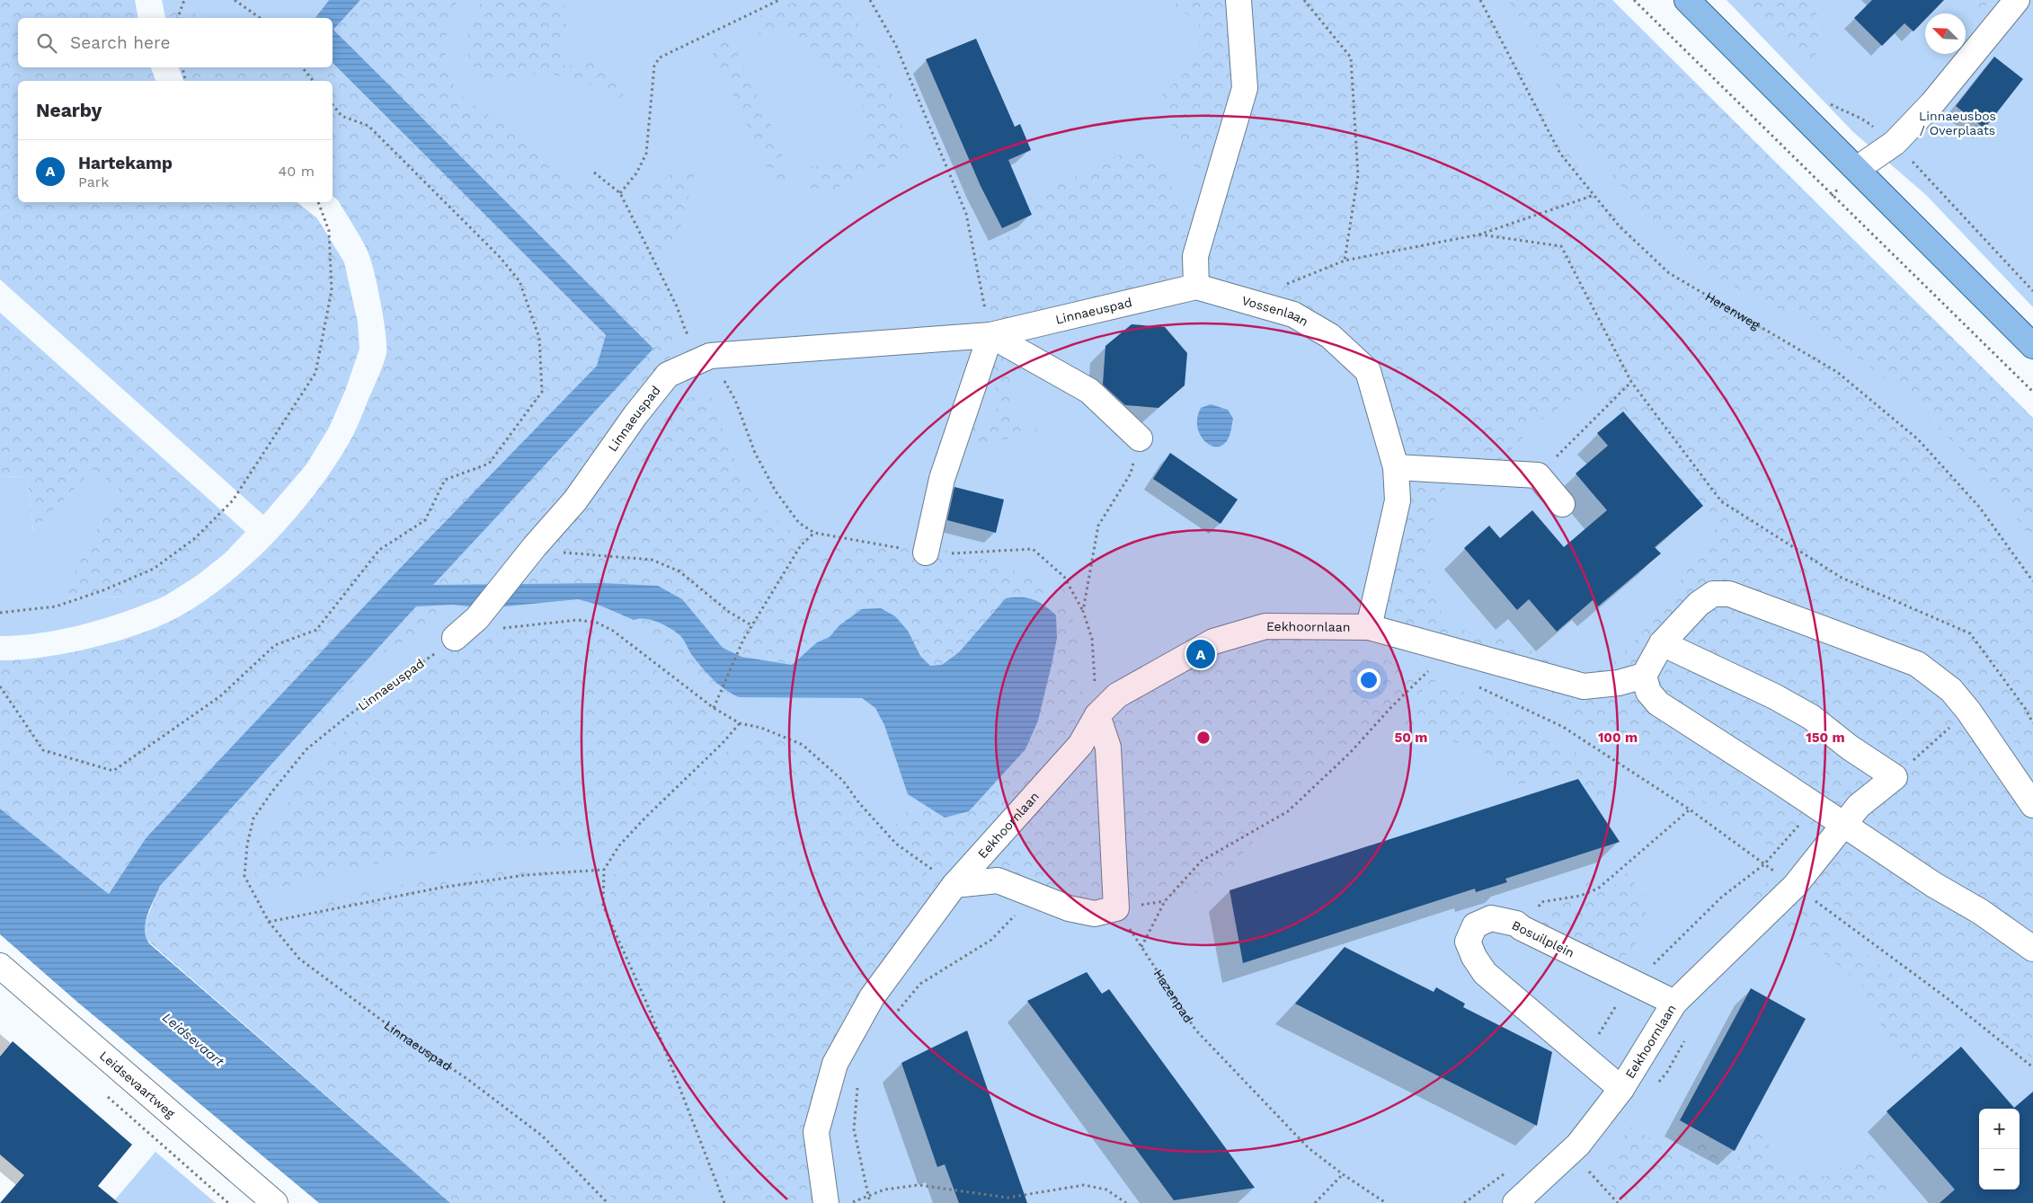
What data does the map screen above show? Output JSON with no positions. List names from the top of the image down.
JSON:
{
  "streets": {
    "street": [
      "Linnaeuspad",
      "Vossenlaan",
      "Eekhoornlaan",
      "Bosuilplein",
      "Leidsevaartweg"
    ],
    "path": ["Herenweg", "Hazenpad"]
  },
  "crossings": [
    ["Linnaeuspad", "Vossenlaan"],
    ["Vossenlaan", "Eekhoornlaan"],
    ["Eekhoornlaan", "Bosuilplein"]
  ],
  "water": ["Leidsevaart"],
  "parks": ["Linnaeusbos / Overplaats"],
  "north": "top left",
  "page": {
    "search": "Search here",
    "heading": "Nearby",
    "list": [
      {
        "mark": "A",
        "name": "Hartekamp",
        "note": "Park",
        "value": "40 m"
      }
    ],
    "pins": "A",
    "map_buttons": ["+", "−"]
  },
  "rings": ["50 m", "100 m", "150 m"]
}
